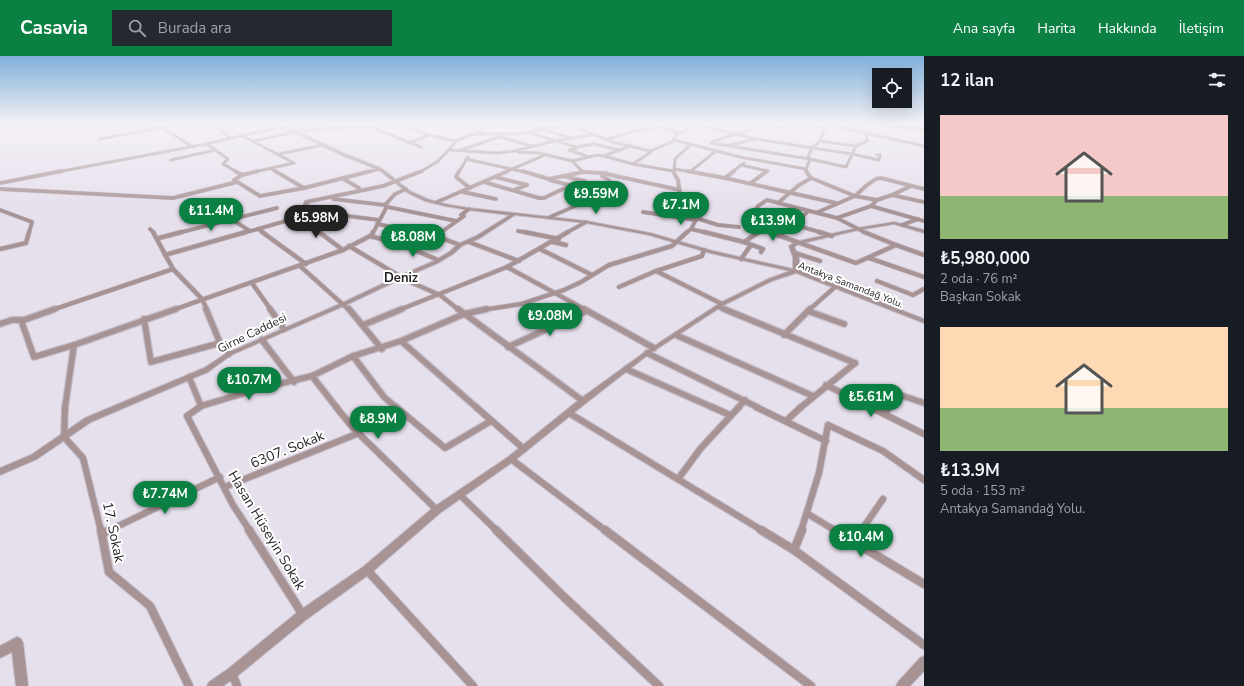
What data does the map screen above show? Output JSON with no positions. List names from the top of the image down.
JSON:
{
  "streets": {
    "street": [
      "Antakya Samandağ Yolu.",
      "Girne Caddesi",
      "6307. Sokak",
      "Hasan Hüseyin Sokak",
      "17. Sokak"
    ]
  },
  "crossings": [
    ["Antakya Samandağ Yolu.", "Girne Caddesi"],
    ["Girne Caddesi", "17. Sokak"],
    ["6307. Sokak", "Hasan Hüseyin Sokak"]
  ],
  "districts": ["Deniz"],
  "page": {
    "header": "Casavia",
    "search": "Burada ara",
    "nav": [
      "Ana sayfa",
      "Harita",
      "Hakkında",
      "İletişim"
    ],
    "heading": "12 ilan",
    "list": [
      {
        "name": "₺5,980,000",
        "note": "2 oda · 76 m² · Başkan Sokak"
      },
      {
        "name": "₺13.9M",
        "note": "5 oda · 153 m² · Antakya Samandağ Yolu."
      }
    ],
    "price": [
      "₺9.59M",
      "₺7.1M",
      "₺11.4M",
      "₺5.98M",
      "₺13.9M",
      "₺8.08M",
      "₺9.08M",
      "₺10.7M",
      "₺5.61M",
      "₺8.9M",
      "₺7.74M",
      "₺10.4M"
    ]
  }
}
